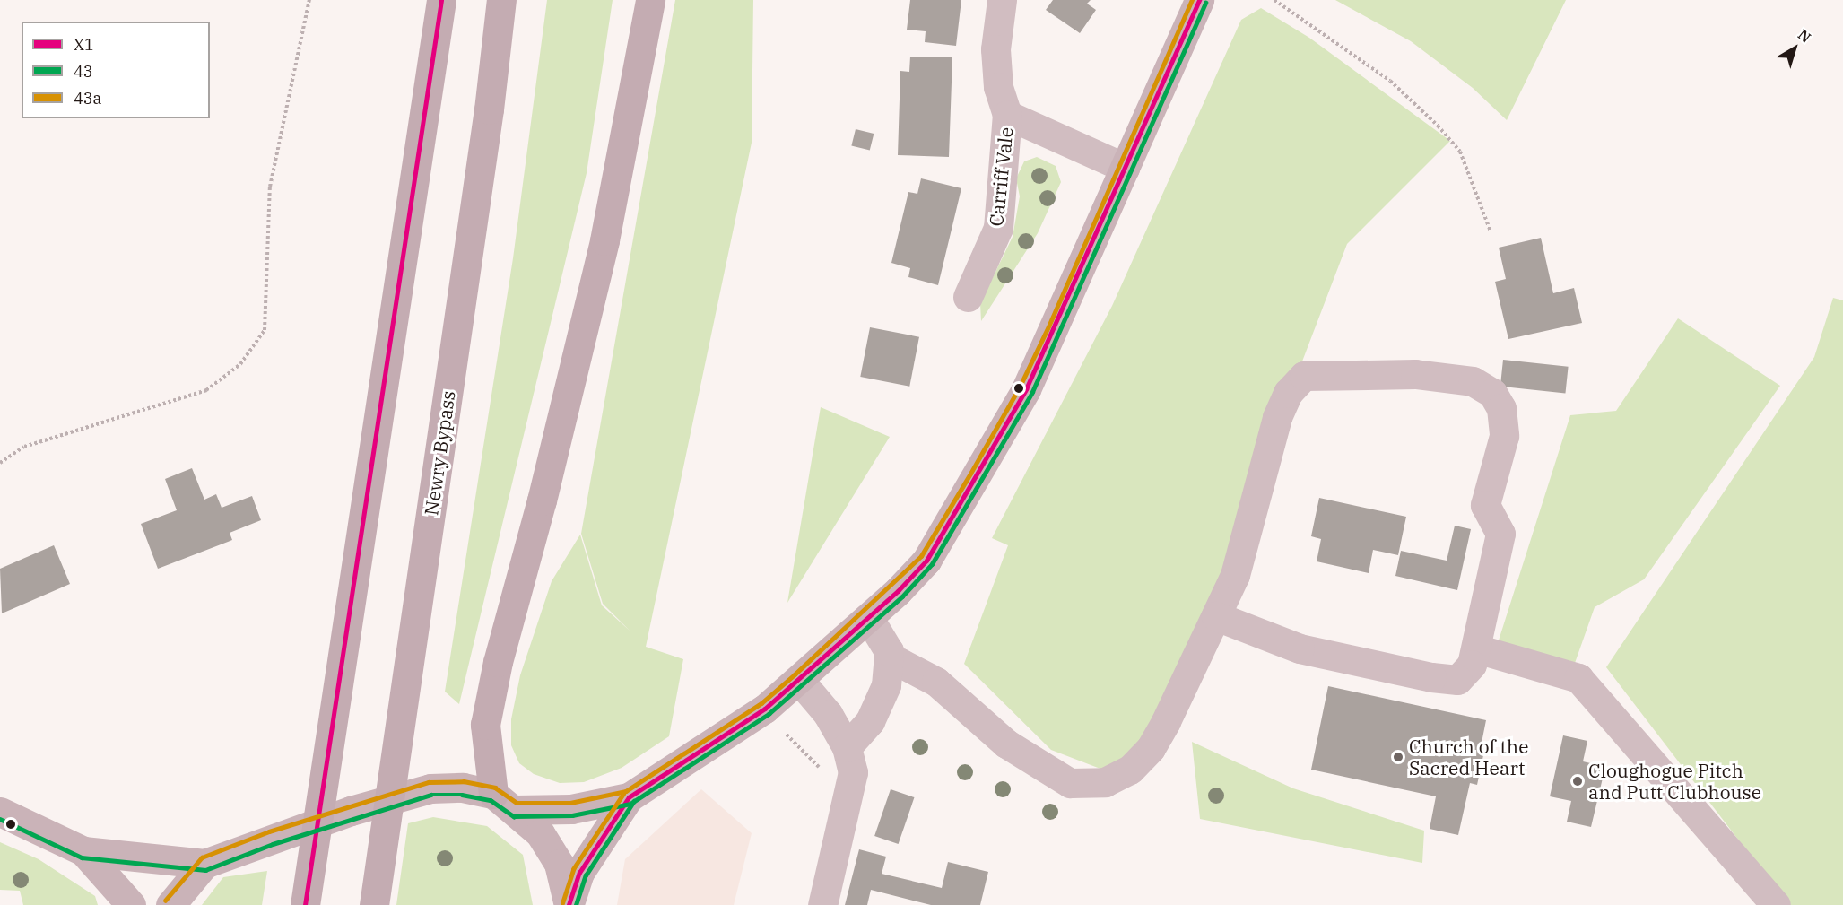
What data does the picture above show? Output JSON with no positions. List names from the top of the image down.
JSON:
{
  "streets": {
    "highway": ["Newry Bypass"],
    "street": ["Carriff Vale"]
  },
  "places": ["Church of the Sacred Heart", "Cloughogue Pitch and Putt Clubhouse"],
  "lines": ["transit line X1", "transit line 43a", "transit line 43"],
  "legend": ["X1", "43", "43a"],
  "north": "top right"
}
